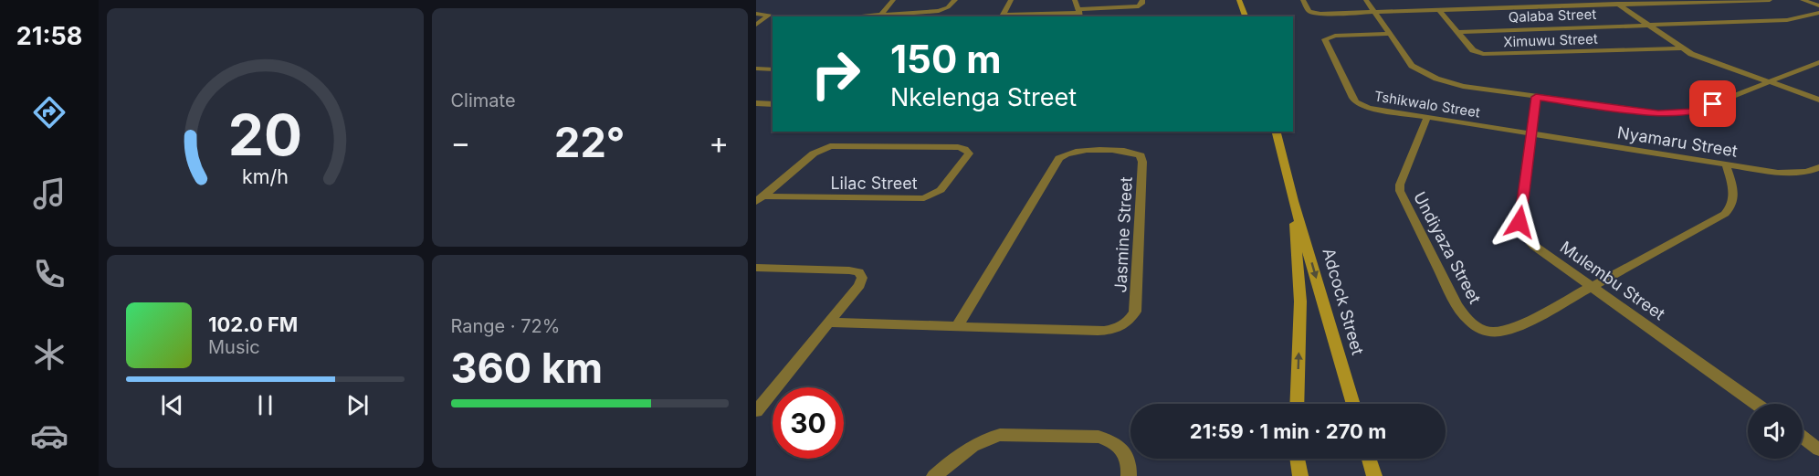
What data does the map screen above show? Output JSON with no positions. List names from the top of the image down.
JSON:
{
  "streets": {
    "main road": ["Adcock Street"],
    "street": [
      "Qalaba Street",
      "Ximuwu Street",
      "Tshikwalo Street",
      "Nyamaru Street",
      "Lilac Street",
      "Jasmine Street",
      "Undiyaza Street",
      "Mulembu Street"
    ]
  },
  "crossings": [
    ["Qalaba Street", "Ximuwu Street"],
    ["Tshikwalo Street", "Nyamaru Street"],
    ["Tshikwalo Street", "Undiyaza Street"],
    ["Tshikwalo Street", "Mulembu Street"],
    ["Nyamaru Street", "Mulembu Street"],
    ["Undiyaza Street", "Mulembu Street"]
  ],
  "page": {
    "tabs": "21:58",
    "tile": [
      "Climate",
      ["Range · 72%", "360 km"]
    ],
    "turn": ["150 m", "Nkelenga Street"],
    "heat": ["−", "22°", "+"],
    "song": ["102.0 FM", "Music"],
    "limit": "30",
    "trip": "21:59 · 1 min · 270 m",
    "gauge": ["20", "km/h"]
  }
}
